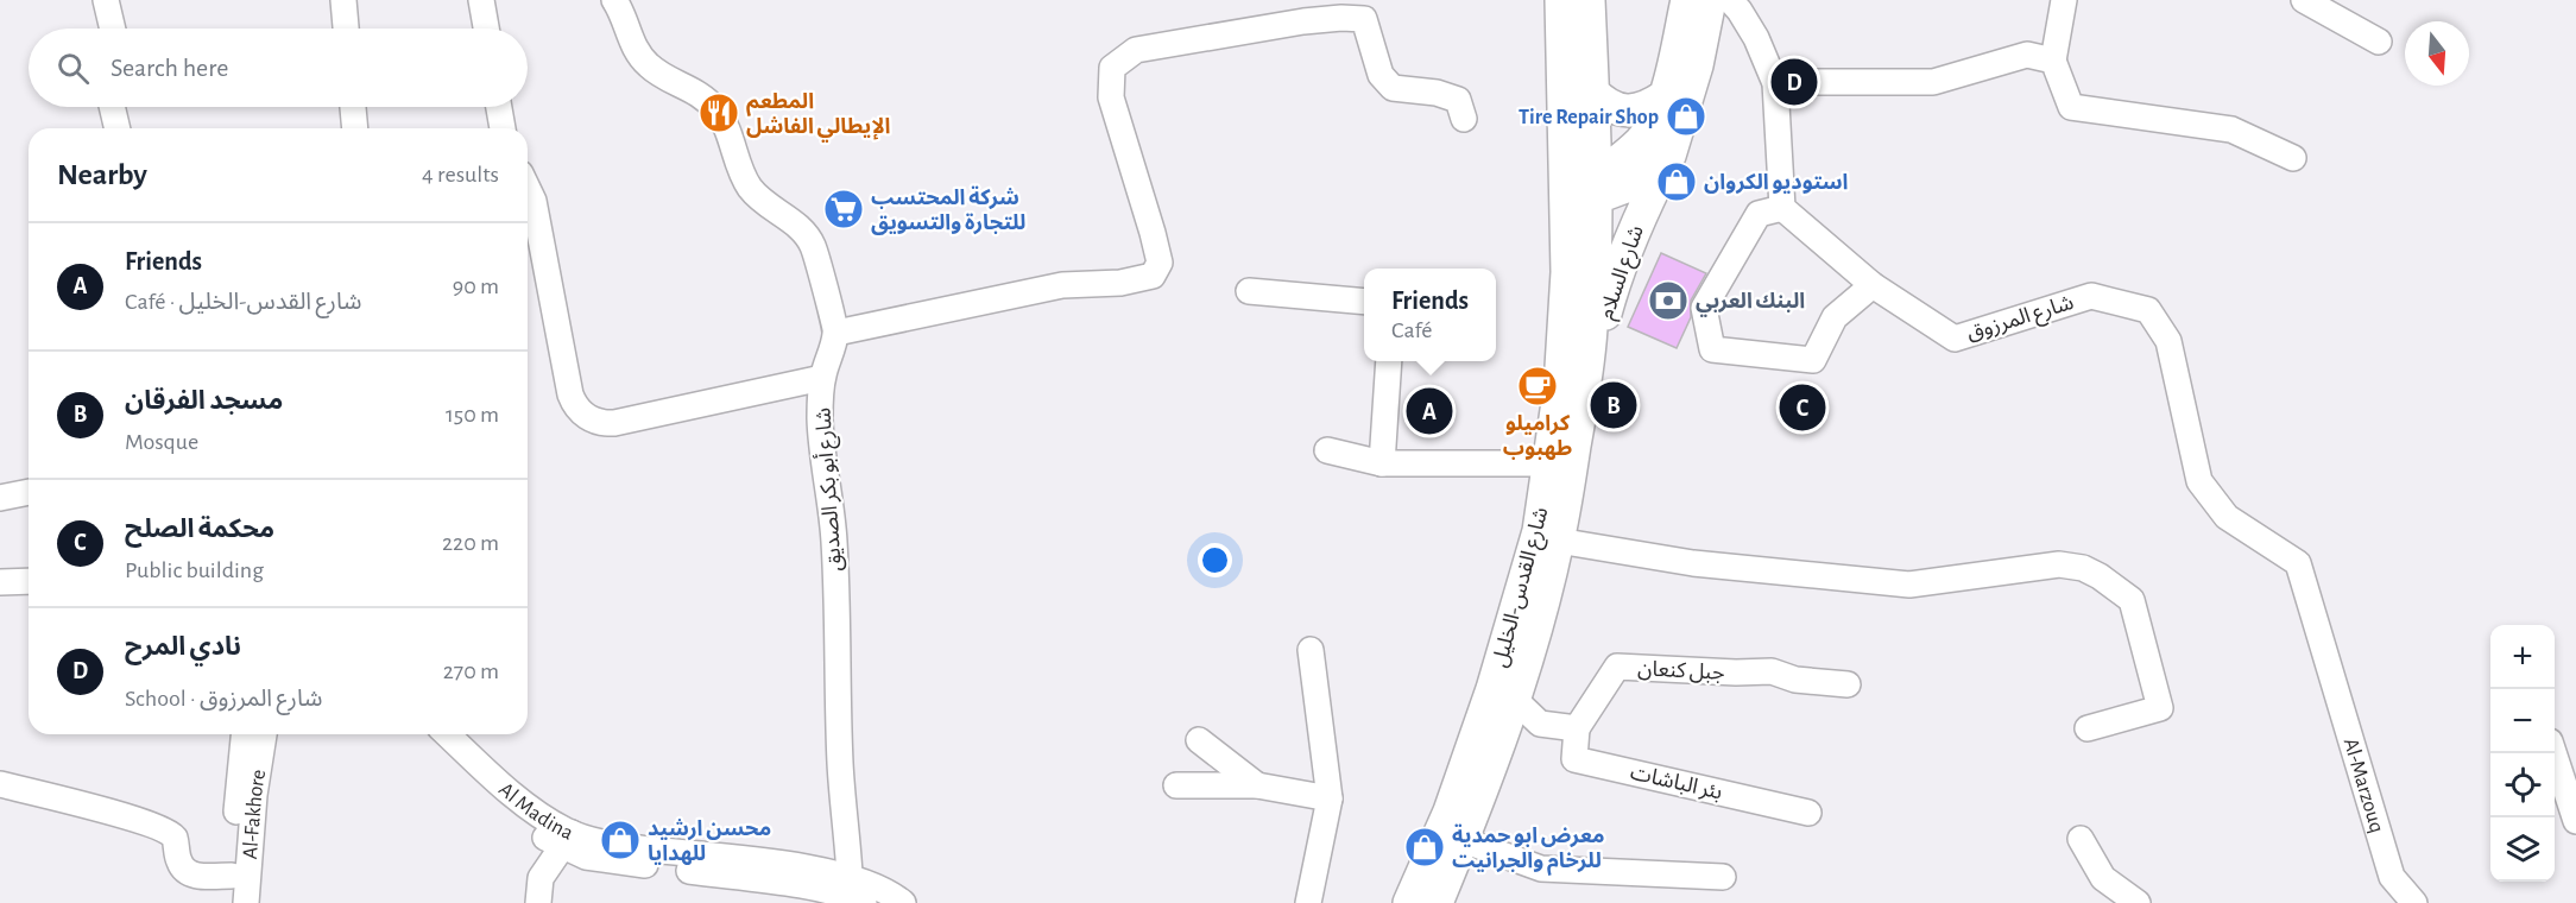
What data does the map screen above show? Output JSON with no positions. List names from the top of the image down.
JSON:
{
  "streets": {
    "main road": ["شارع السلام", "شارع القدس-الخليل"],
    "street": [
      "شارع المرزوق",
      "شارع أبو بكر الصديق",
      "جبل كنعان",
      "بئر الباشات",
      "Al-Marzouq",
      "Al Madina",
      "Al-Fakhore"
    ]
  },
  "crossings": [
    ["شارع السلام", "شارع القدس-الخليل"],
    ["شارع المرزوق", "Al-Marzouq"],
    ["شارع أبو بكر الصديق", "Al Madina"],
    ["جبل كنعان", "بئر الباشات"]
  ],
  "places": {
    "restaurant": ["المطعم الإيطالي الفاشل"],
    "shop": [
      "Tire Repair Shop",
      "استوديو الكروان",
      "محسن ارشيد للهدايا",
      "معرض ابو حمدية للرخام والجرانيت"
    ],
    "supermarket": ["شركة المحتسب للتجارة والتسويق"],
    "bank": ["البنك العربي"],
    "cafe": ["كراميلو طهبوب"]
  },
  "north": "bottom",
  "page": {
    "search": "Search here",
    "pins": [
      "D",
      "B",
      "C",
      "A"
    ],
    "heading": ["Nearby", "4 results"],
    "list": [
      {
        "mark": "A",
        "name": "Friends",
        "note": "Café · شارع القدس-الخليل",
        "value": "90 m"
      },
      {
        "mark": "B",
        "name": "مسجد الفرقان",
        "note": "Mosque",
        "value": "150 m"
      },
      {
        "mark": "C",
        "name": "محكمة الصلح",
        "note": "Public building",
        "value": "220 m"
      },
      {
        "mark": "D",
        "name": "نادي المرح",
        "note": "School · شارع المرزوق",
        "value": "270 m"
      }
    ],
    "popup": ["Friends", "Café"],
    "map_buttons": ["+", "−"]
  }
}
